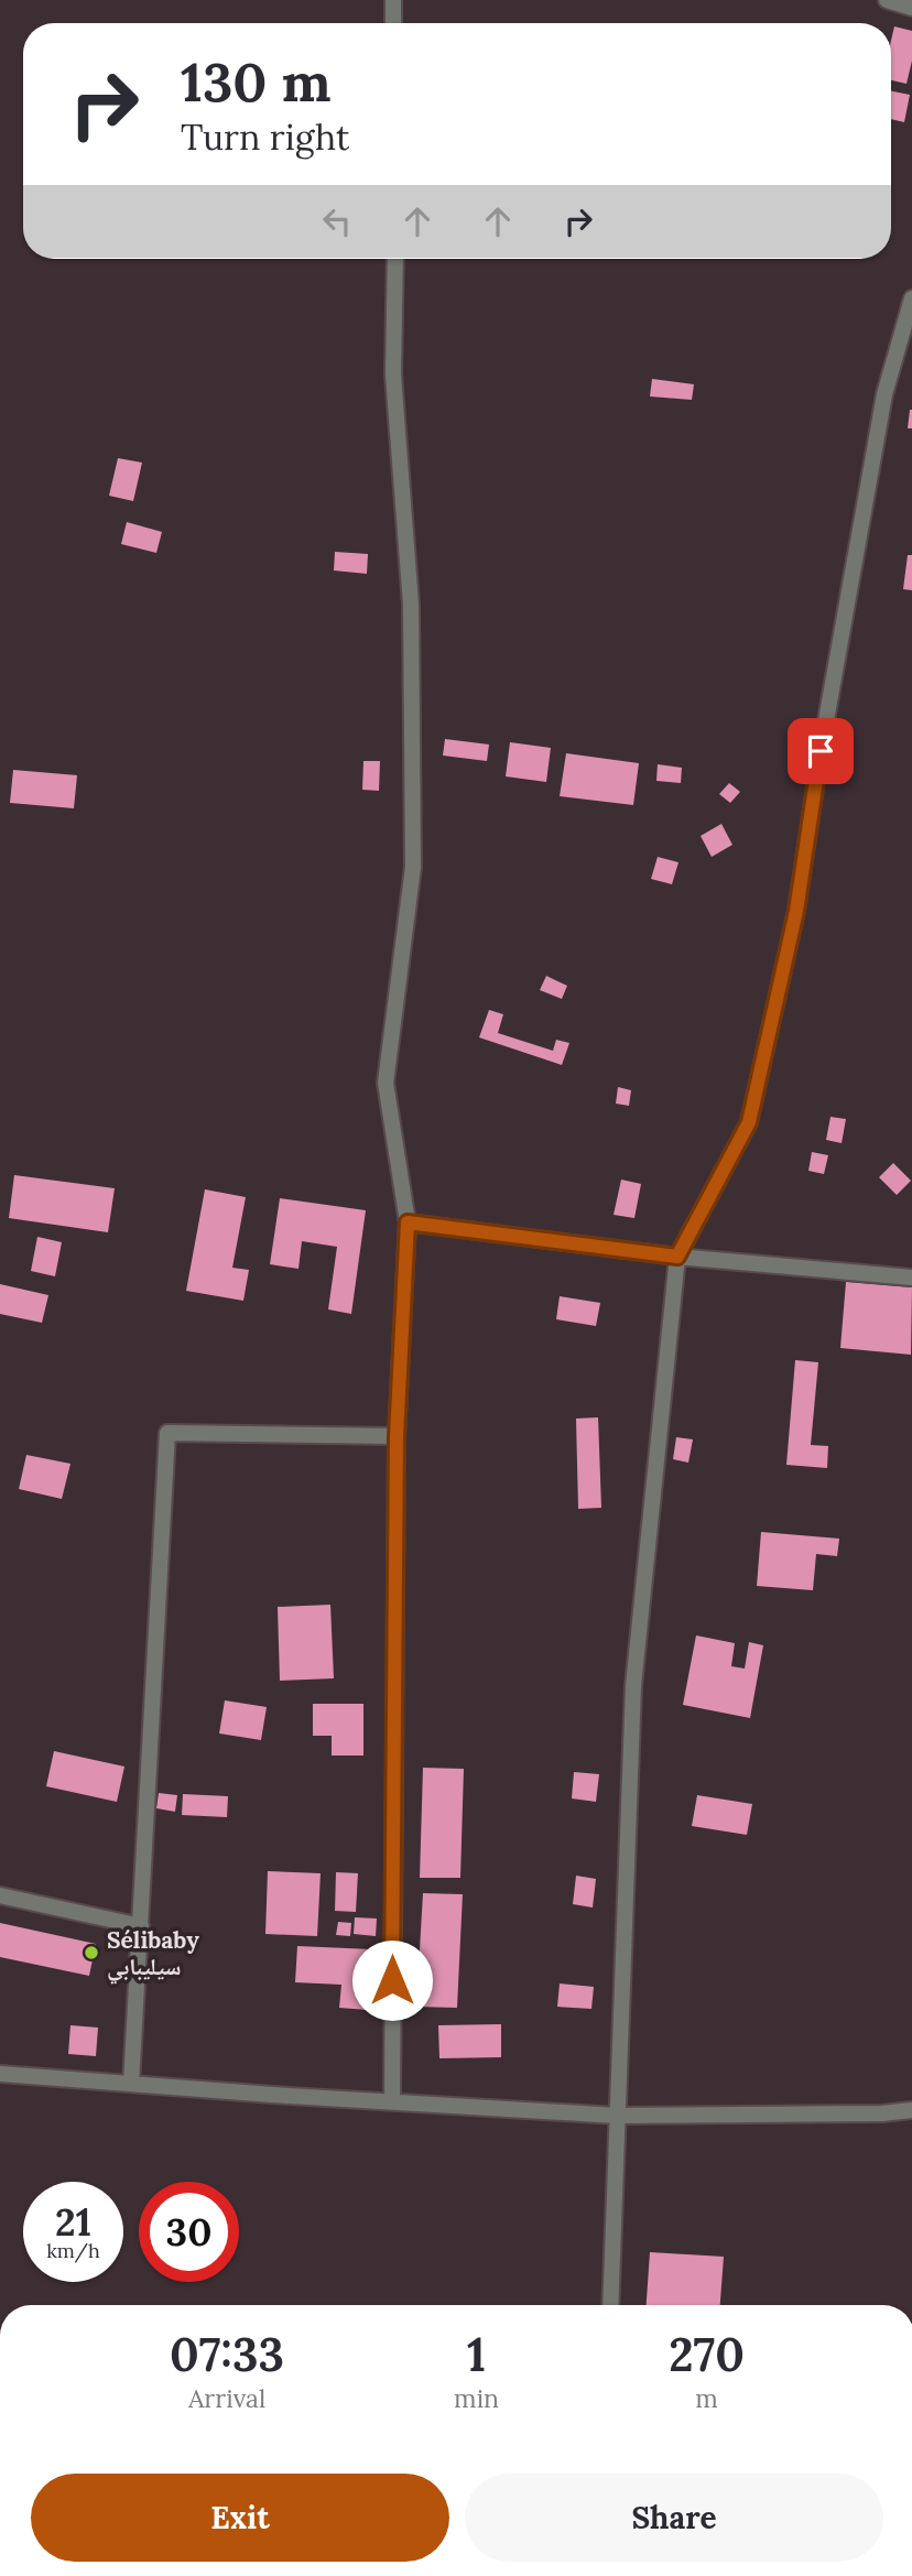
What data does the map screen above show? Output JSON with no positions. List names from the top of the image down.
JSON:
{
  "places": ["Sélibaby سيليبابي"],
  "page": {
    "turn": ["130 m", "Turn right"],
    "speed": "21 km/h",
    "limit": "30",
    "eta": [
      "07:33",
      "Arrival",
      "1",
      "min",
      "270",
      "m"
    ],
    "buttons": ["Exit", "Share"]
  }
}
